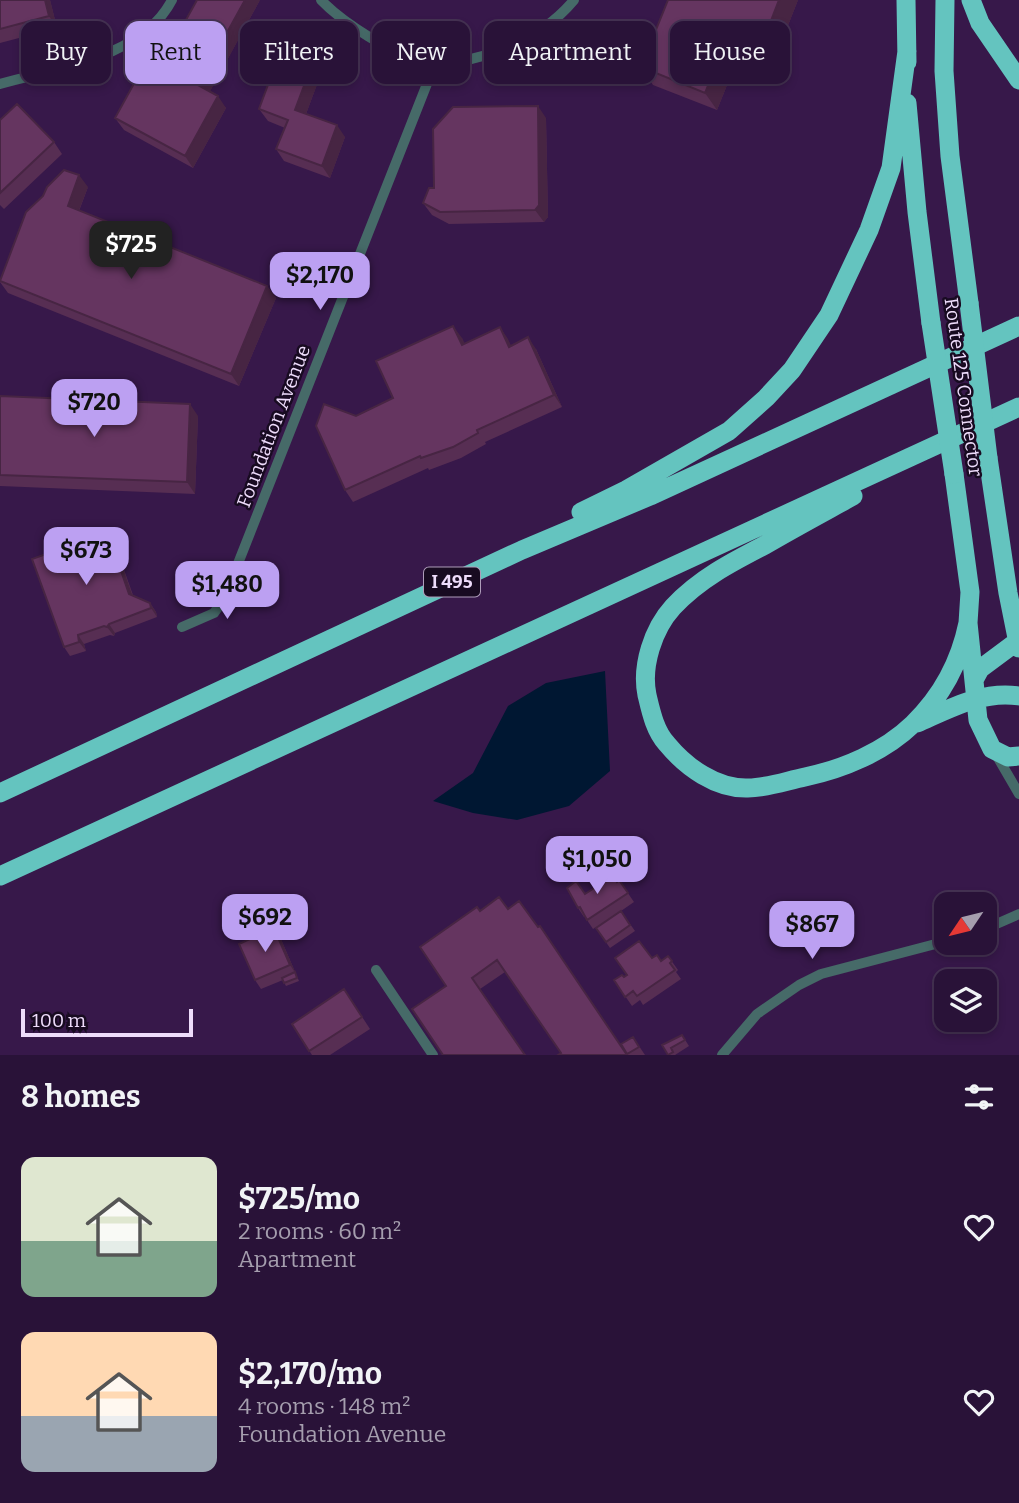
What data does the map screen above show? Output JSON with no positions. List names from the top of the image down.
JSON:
{
  "streets": {
    "highway": ["Route 125 Connector", "I 495"],
    "street": ["Foundation Avenue"]
  },
  "scale_bar": "100 m",
  "north": "bottom left",
  "page": {
    "chip": [
      "Buy",
      "Rent",
      "Filters",
      "New",
      "Apartment",
      "House"
    ],
    "price": [
      "$725",
      "$2,170",
      "$720",
      "$673",
      "$1,480",
      "$1,050",
      "$692",
      "$867"
    ],
    "scale": "100 m",
    "heading": "8 homes",
    "list": [
      {
        "name": "$725/mo",
        "note": "2 rooms · 60 m² · Apartment"
      },
      {
        "name": "$2,170/mo",
        "note": "4 rooms · 148 m² · Foundation Avenue"
      }
    ]
  }
}
